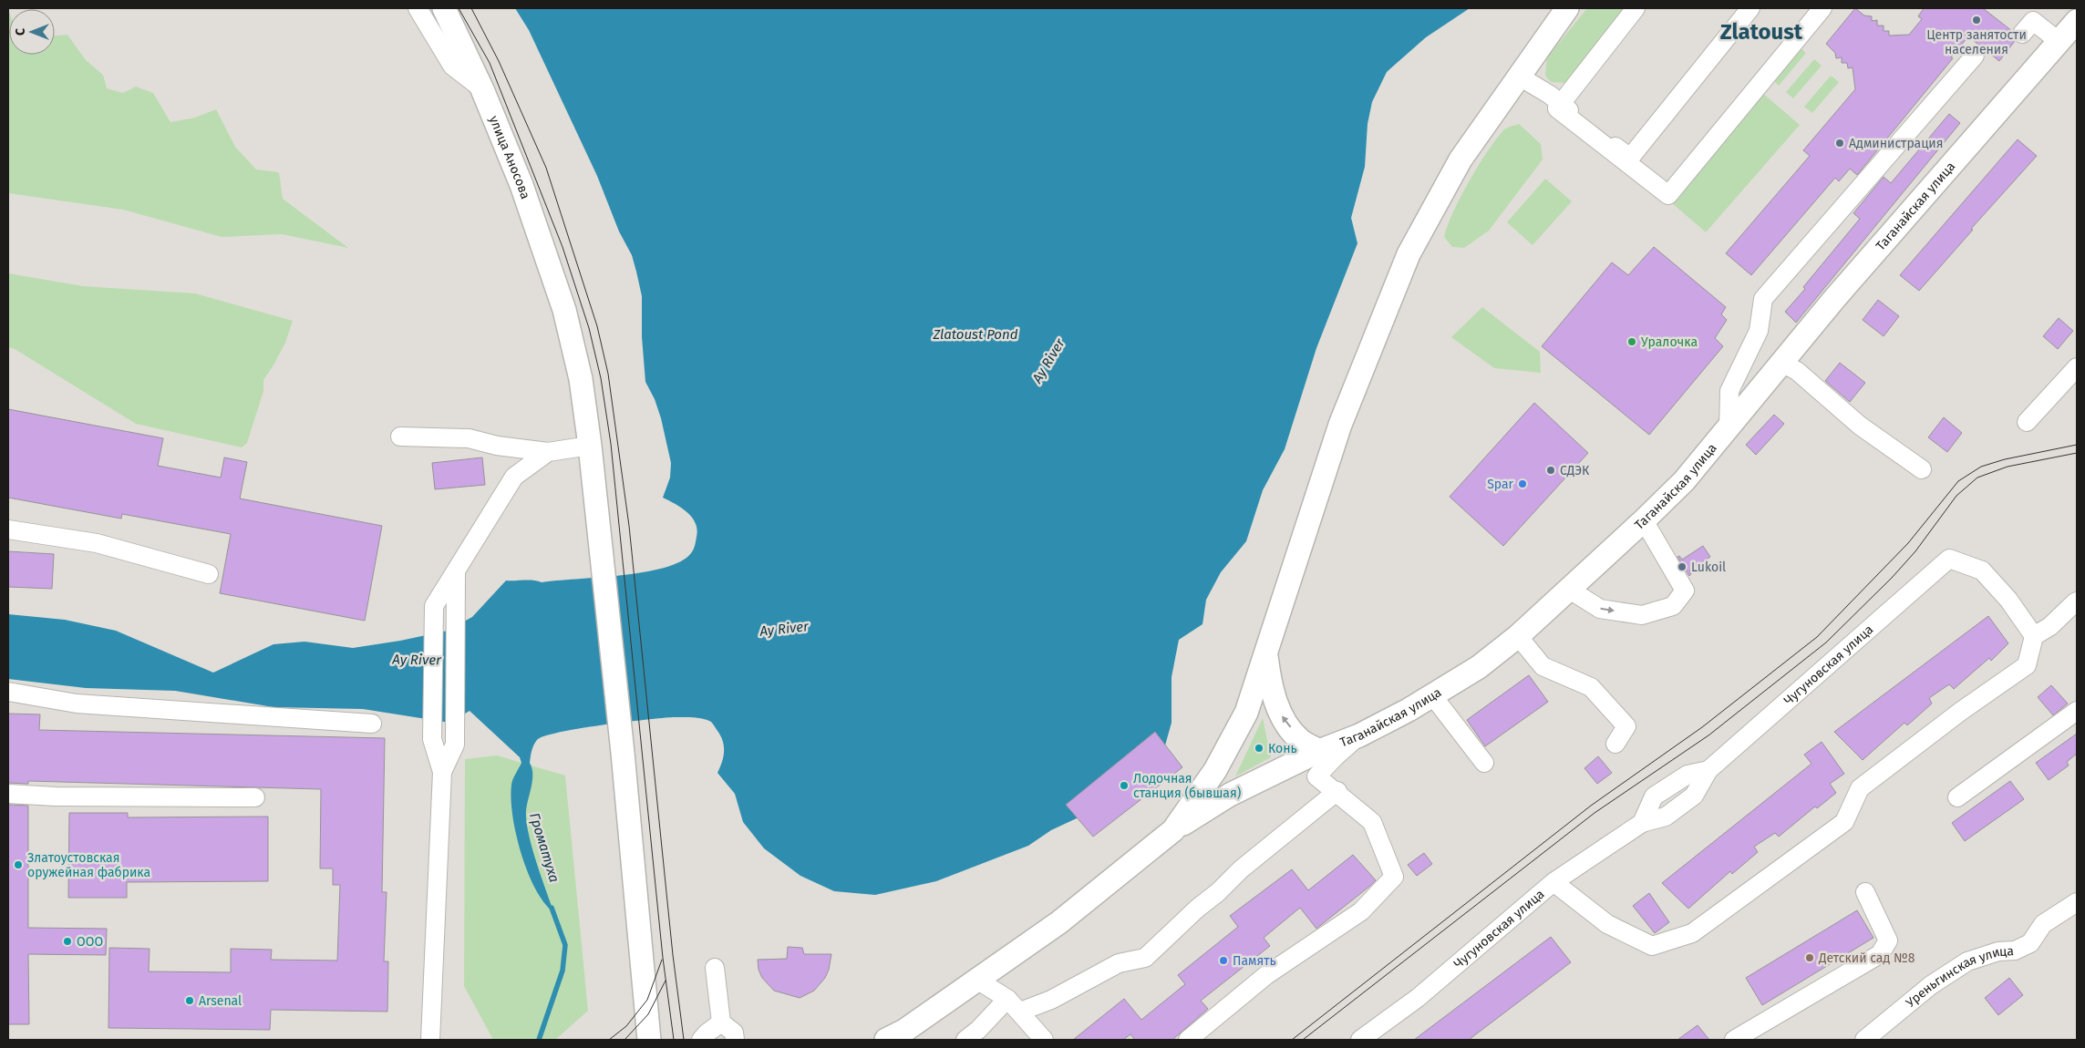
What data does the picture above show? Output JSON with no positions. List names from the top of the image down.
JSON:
{
  "streets": {
    "main road": ["улица Аносова", "Таганайская улица"],
    "street": ["Чугуновская улица", "Уреньгинская улица"]
  },
  "districts": ["Zlatoust"],
  "water": ["Zlatoust Pond", "Ay River", "Громатуха"],
  "places": [
    "Центр занятости населения",
    "Администрация",
    "Уралочка",
    "СДЭК",
    "Spar",
    "Lukoil",
    "Конь",
    "Лодочная станция (бывшая)",
    "Златоустовская оружейная фабрика",
    "ООО",
    "Детский сад №8",
    "Память",
    "Arsenal"
  ],
  "north": "left"
}
